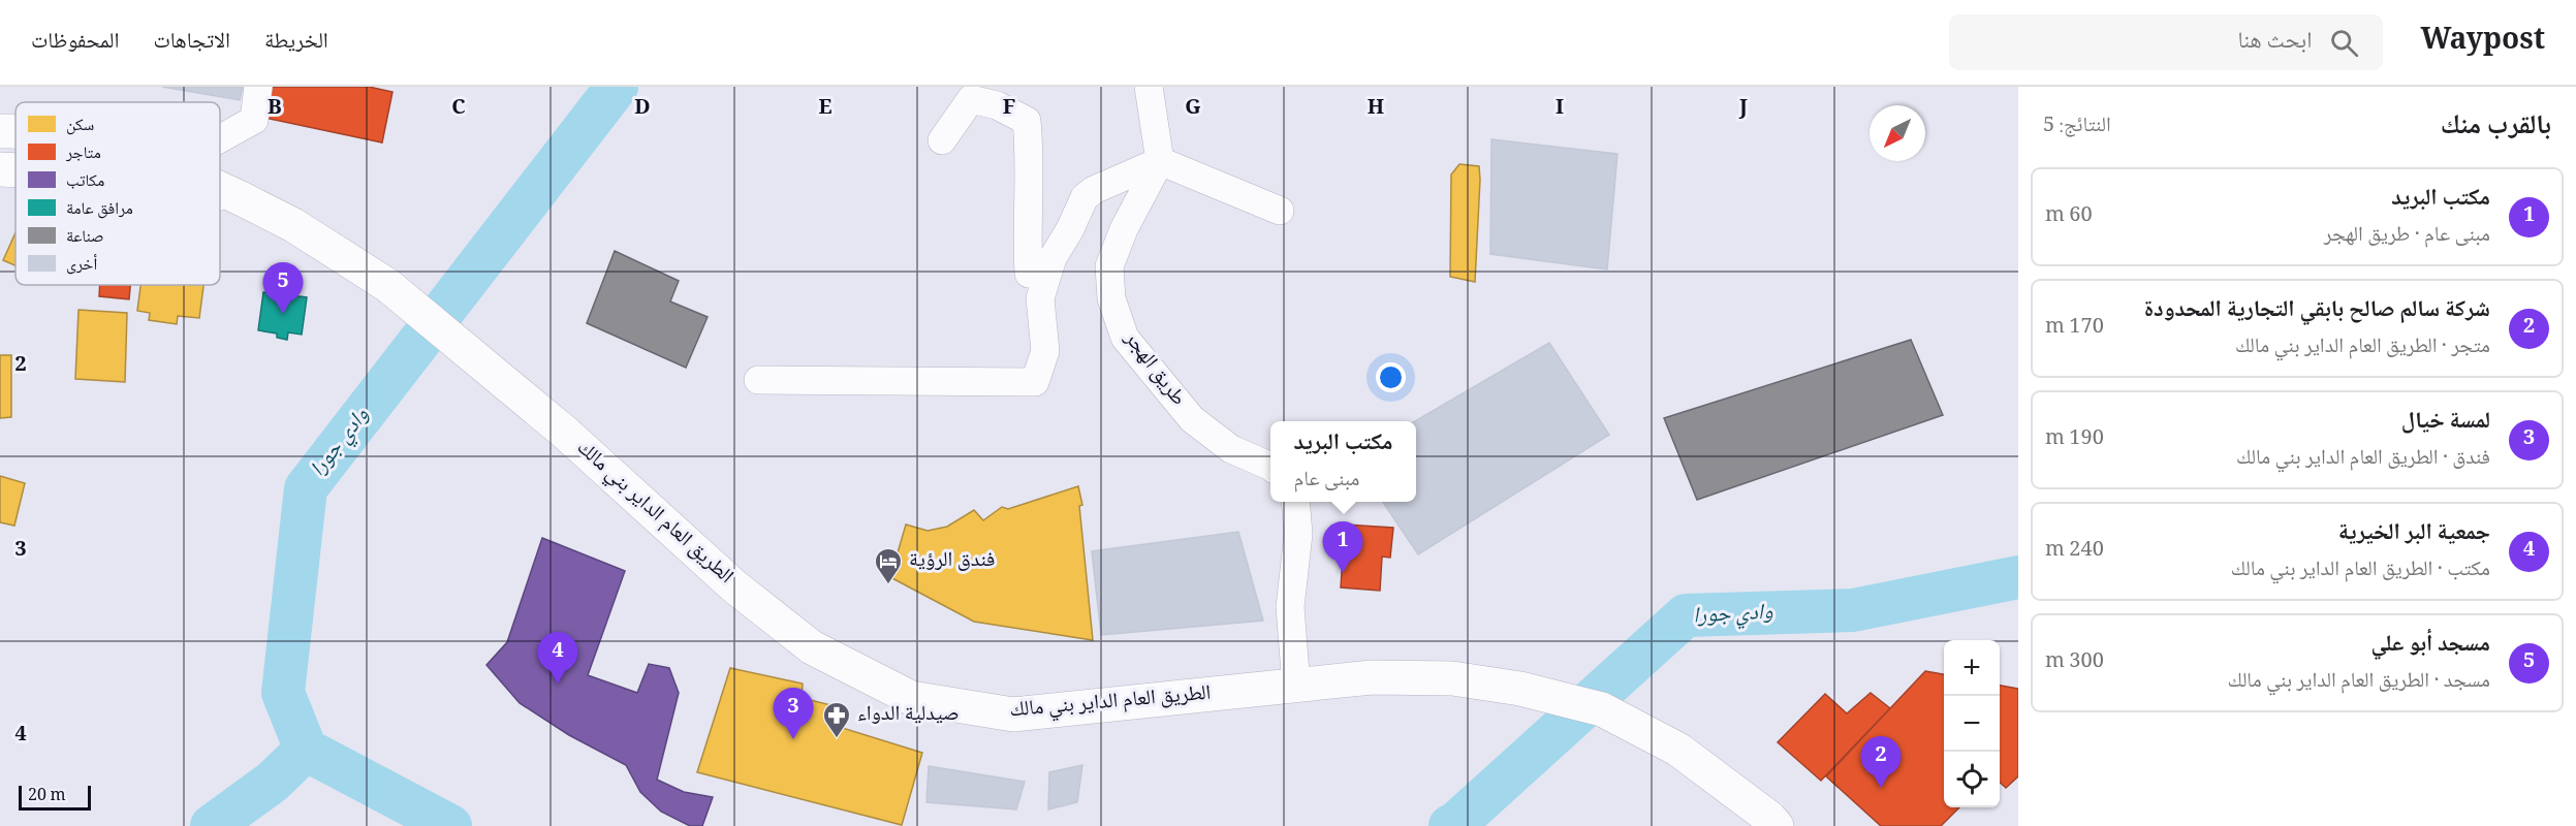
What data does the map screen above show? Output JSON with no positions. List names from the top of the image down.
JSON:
{
  "streets": {
    "main road": ["الطريق العام الداير بني مالك"],
    "street": ["طريق الهجر"]
  },
  "water": ["وادي جورا"],
  "places": {
    "hotel": ["فندق الرؤية"],
    "pharmacy": ["صيدلية الدواء"]
  },
  "legend": [
    "سكن",
    "متاجر",
    "مكاتب",
    "مرافق عامة",
    "صناعة",
    "أخرى"
  ],
  "scale_bar": "20 m",
  "north": "bottom left",
  "page": {
    "header": "Waypost",
    "search": "ابحث هنا",
    "nav": ["الخريطة", "الاتجاهات", "المحفوظات"],
    "heading": ["بالقرب منك", "النتائج: 5"],
    "list": [
      {
        "mark": "1",
        "name": "مكتب البريد",
        "note": "مبنى عام · طريق الهجر",
        "value": "60 m"
      },
      {
        "mark": "2",
        "name": "شركة سالم صالح بابقي التجارية المحدودة",
        "note": "متجر · الطريق العام الداير بني مالك",
        "value": "170 m"
      },
      {
        "mark": "3",
        "name": "لمسة خيال",
        "note": "فندق · الطريق العام الداير بني مالك",
        "value": "190 m"
      },
      {
        "mark": "4",
        "name": "جمعية البر الخيرية",
        "note": "مكتب · الطريق العام الداير بني مالك",
        "value": "240 m"
      },
      {
        "mark": "5",
        "name": "مسجد أبو علي",
        "note": "مسجد · الطريق العام الداير بني مالك",
        "value": "300 m"
      }
    ],
    "pins": [
      "5",
      "1",
      "4",
      "3",
      "2"
    ],
    "popup": ["مكتب البريد", "مبنى عام"],
    "map_buttons": ["+", "−"],
    "scale": "20 m"
  },
  "grid": {
    "columns": [
      "B",
      "C",
      "D",
      "E",
      "F",
      "G",
      "H",
      "I",
      "J"
    ],
    "rows": ["2", "3", "4"]
  }
}
